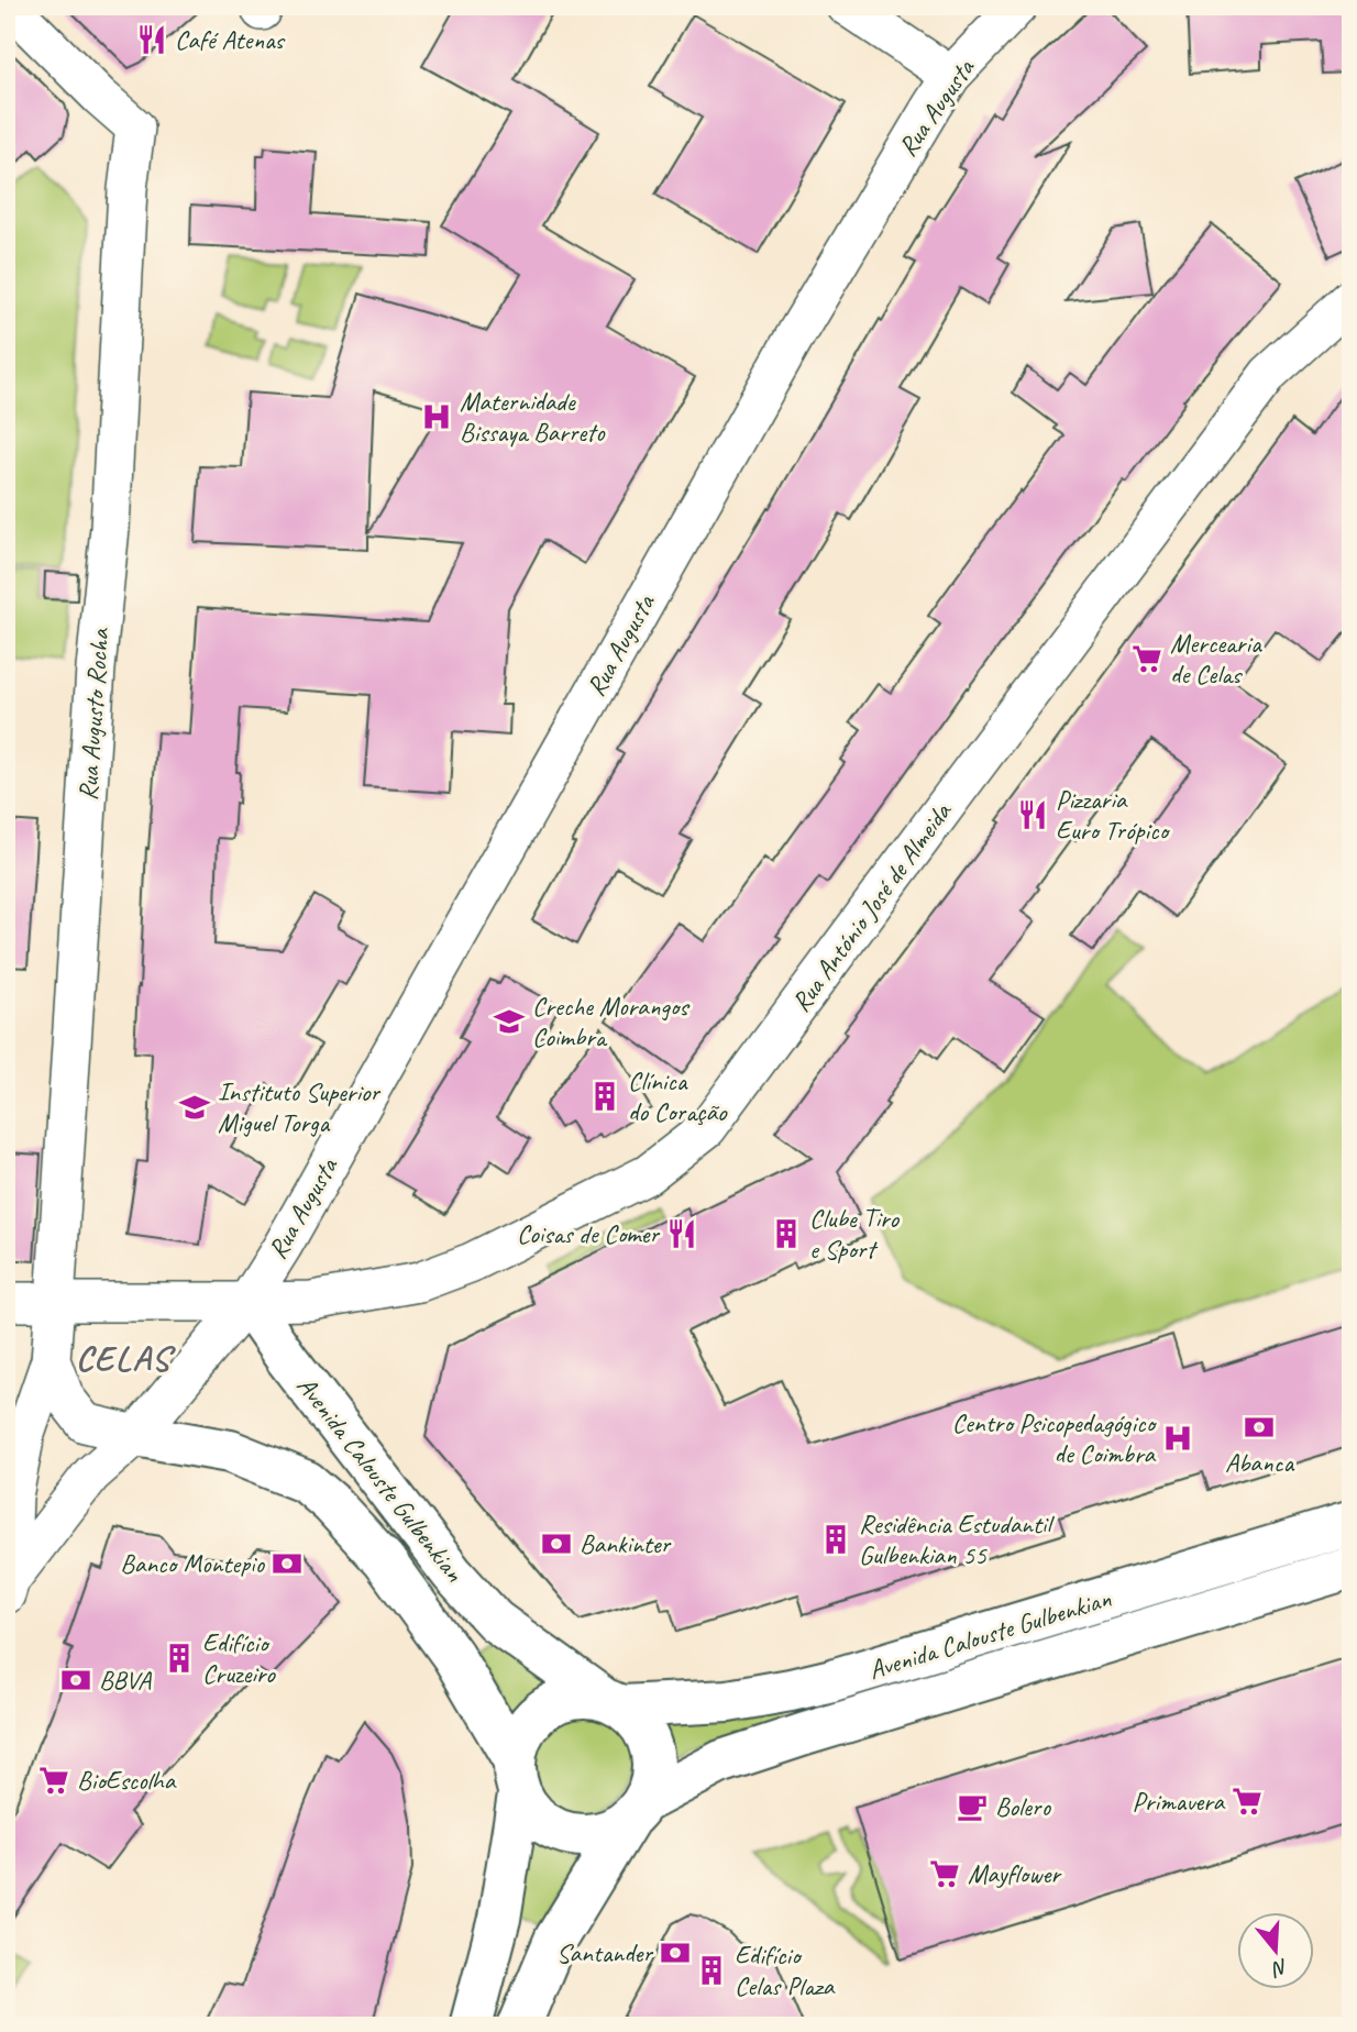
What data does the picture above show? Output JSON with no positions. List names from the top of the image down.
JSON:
{
  "streets": {
    "main road": ["Avenida Calouste Gulbenkian"],
    "street": ["Rua Augusta", "Rua Augusto Rocha", "Rua António José de Almeida"]
  },
  "crossings": [
    ["Rua Augusta", "Rua António José de Almeida"],
    ["Rua Augusta", "Avenida Calouste Gulbenkian"],
    ["Rua Augusto Rocha", "Rua António José de Almeida"],
    ["Rua António José de Almeida", "Avenida Calouste Gulbenkian"]
  ],
  "districts": ["CELAS"],
  "places": {
    "restaurant": ["Café Atenas", "Pizzaria Euro Trópico", "Coisas de Comer"],
    "hospital": ["Maternidade Bissaya Barreto", "Centro Psicopedagógico de Coimbra"],
    "supermarket": [
      "Mercearia de Celas",
      "BioEscolha",
      "Primavera",
      "Mayflower"
    ],
    "school or university": ["Creche Morangos Coimbra", "Instituto Superior Miguel Torga"],
    "building": [
      "Clínica do Coração",
      "Clube Tiro e Sport",
      "Residência Estudantil Gulbenkian 55",
      "Edifício Cruzeiro",
      "Edifício Celas Plaza"
    ],
    "bank": [
      "Abanca",
      "Bankinter",
      "Banco Montepio",
      "BBVA",
      "Santander"
    ],
    "cafe": ["Bolero"]
  },
  "north": "bottom"
}
